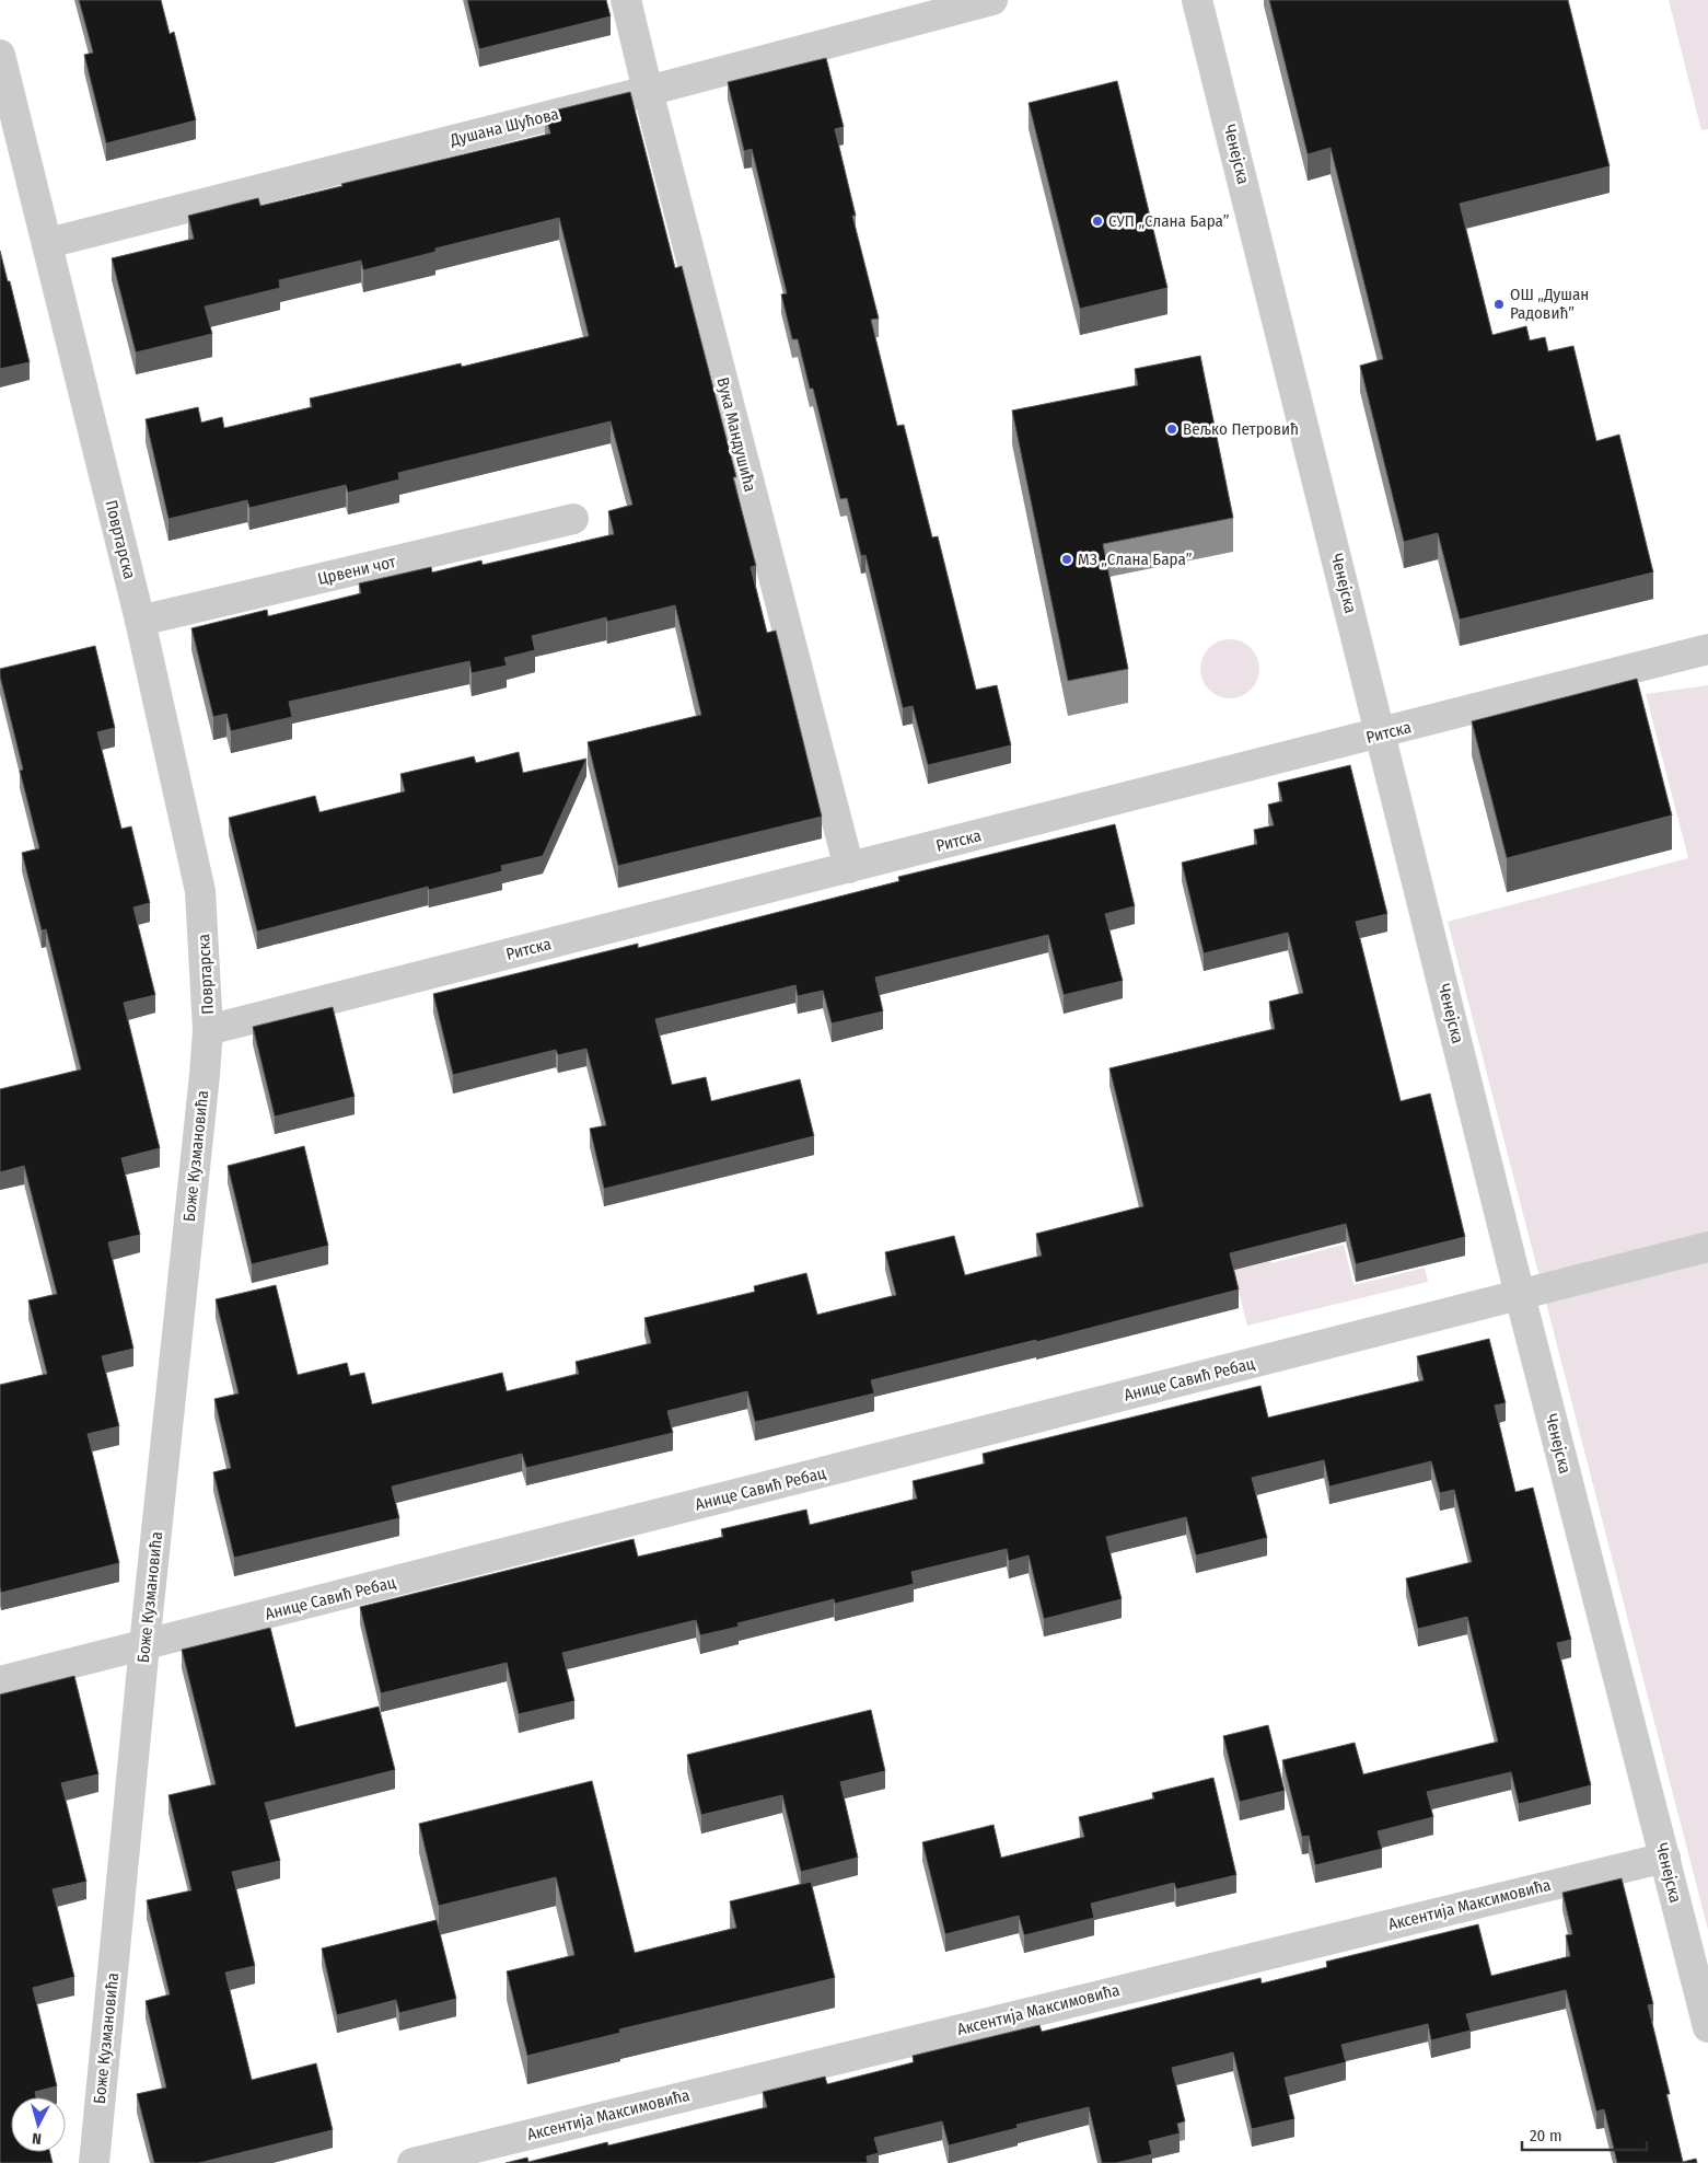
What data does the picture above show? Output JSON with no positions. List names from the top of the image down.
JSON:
{
  "streets": {
    "street": [
      "Душана Шућова",
      "Ченејска",
      "Вука Мандушића",
      "Повртарска",
      "Црвени чот",
      "Ритска",
      "Боже Кузмановића",
      "Анице Савић Ребац",
      "Аксентија Максимовића"
    ]
  },
  "crossings": [
    ["Душана Шућова", "Вука Мандушића"],
    ["Душана Шућова", "Повртарска"],
    ["Ченејска", "Ритска"],
    ["Ченејска", "Анице Савић Ребац"],
    ["Ченејска", "Аксентија Максимовића"],
    ["Вука Мандушића", "Ритска"],
    ["Повртарска", "Црвени чот"],
    ["Повртарска", "Ритска"],
    ["Повртарска", "Боже Кузмановића"],
    ["Ритска", "Боже Кузмановића"],
    ["Боже Кузмановића", "Анице Савић Ребац"]
  ],
  "places": [
    "СУП „Слана Бара”",
    "ОШ „Душан Радовић”",
    "Вељко Петровић",
    "МЗ „Слана Бара”"
  ],
  "scale_bar": "20 m",
  "north": "bottom"
}
